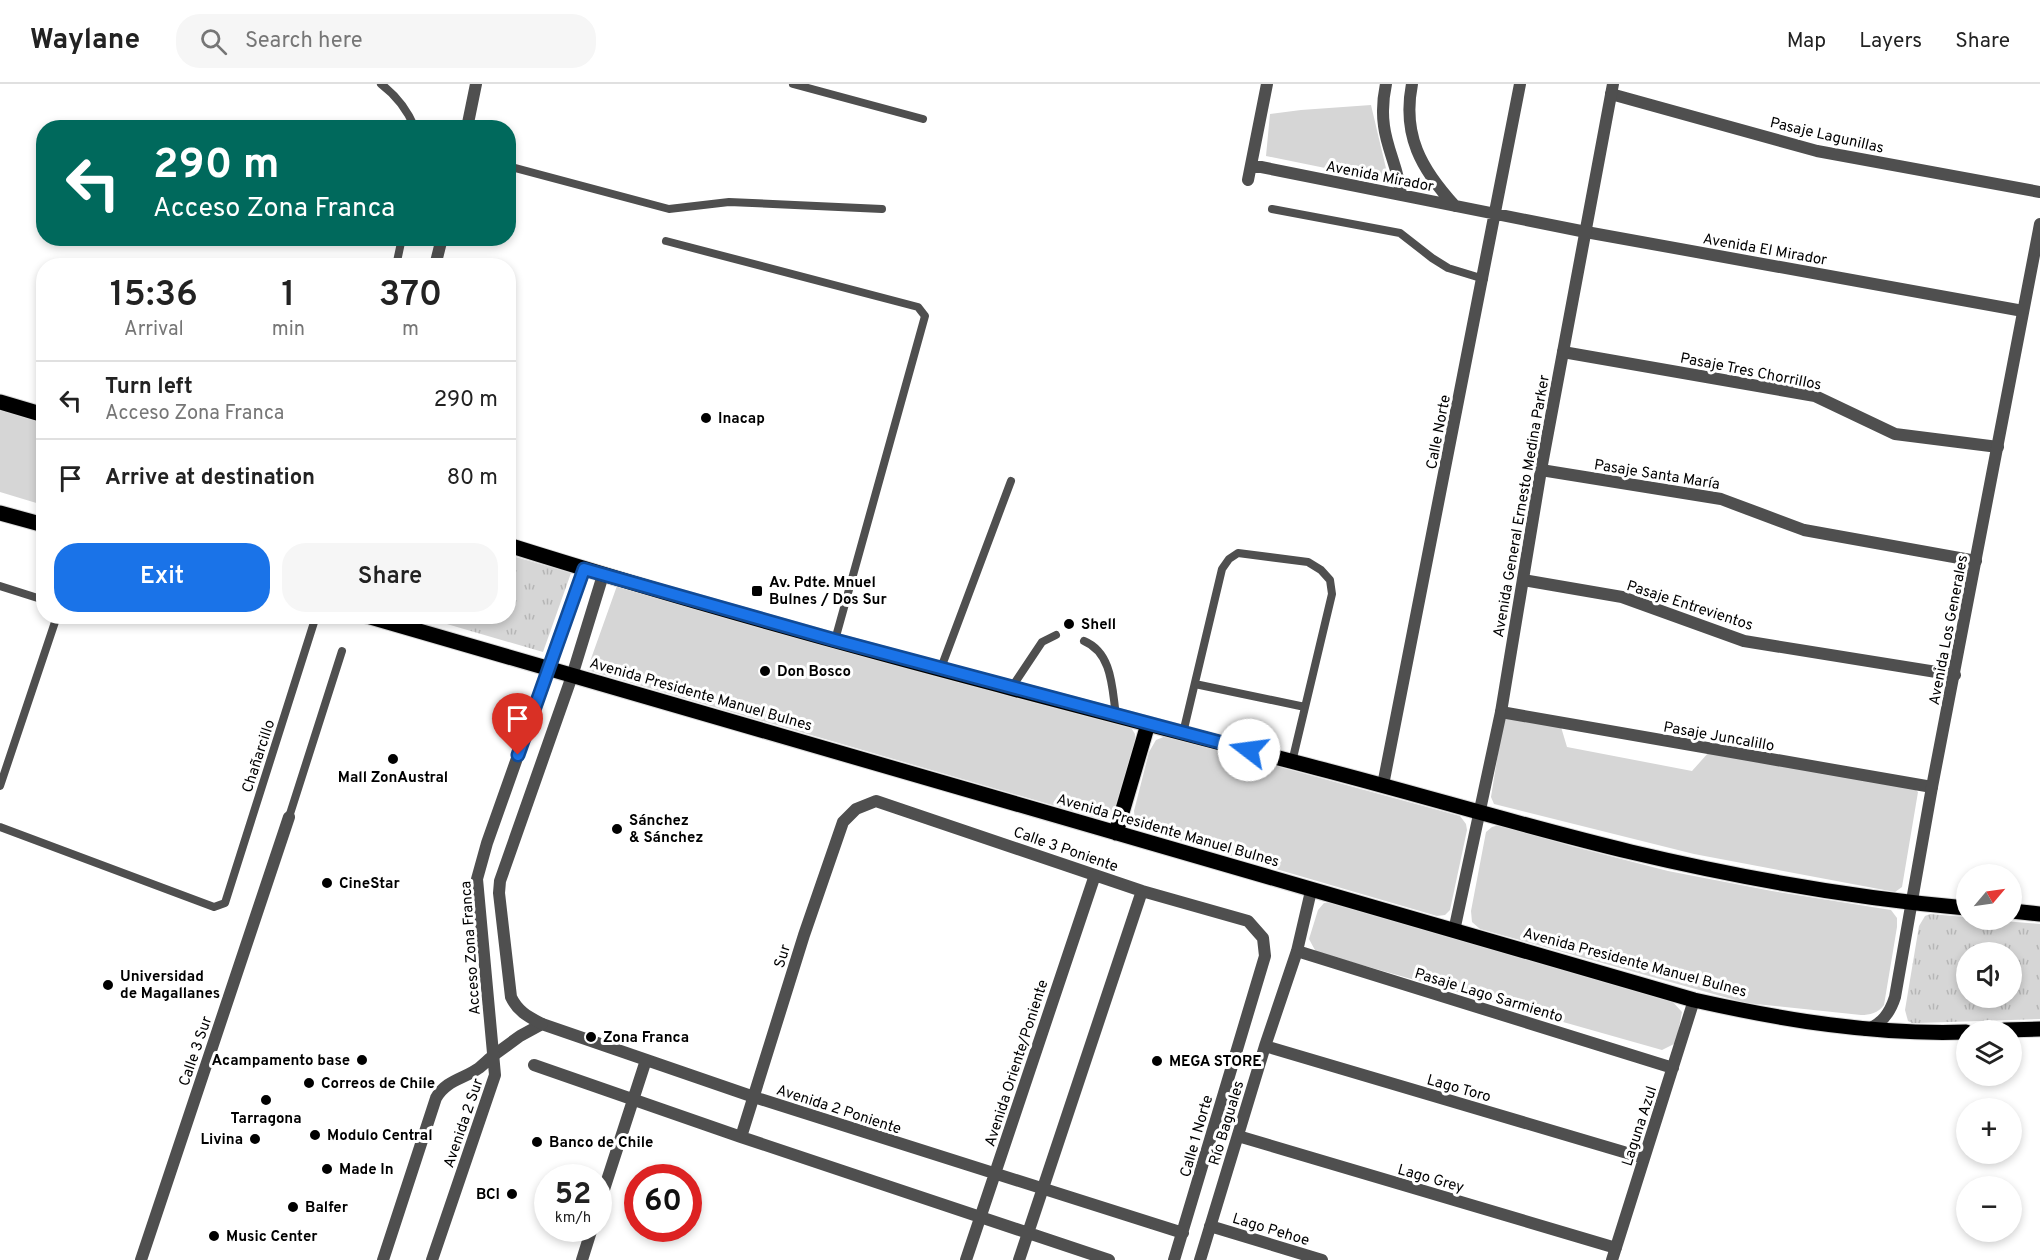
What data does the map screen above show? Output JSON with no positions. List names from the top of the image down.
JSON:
{
  "streets": {
    "main road": ["Avenida Presidente Manuel Bulnes"],
    "street": [
      "Pasaje Lagunillas",
      "Avenida Mirador",
      "Avenida El Mirador",
      "Pasaje Tres Chorrillos",
      "Calle Norte",
      "Pasaje Santa María",
      "Avenida General Ernesto Medina Parker",
      "Pasaje Entrevientos",
      "Avenida Los Generales",
      "Pasaje Juncalillo",
      "Calle 3 Poniente",
      "Acceso Zona Franca",
      "Sur",
      "Pasaje Lago Sarmiento",
      "Calle 3 Sur",
      "Avenida Oriente/Poniente",
      "Lago Toro",
      "Avenida 2 Poniente",
      "Avenida 2 Sur",
      "Río Baguales",
      "Laguna Azul",
      "Calle 1 Norte",
      "Lago Grey",
      "Lago Pehoe"
    ],
    "lane": ["Chañarcillo"]
  },
  "crossings": [
    ["Pasaje Lagunillas", "Avenida General Ernesto Medina Parker"],
    ["Avenida Mirador", "Avenida El Mirador"],
    ["Avenida Mirador", "Calle Norte"],
    ["Avenida El Mirador", "Calle Norte"],
    ["Avenida El Mirador", "Avenida General Ernesto Medina Parker"],
    ["Avenida El Mirador", "Avenida Los Generales"],
    ["Pasaje Tres Chorrillos", "Avenida General Ernesto Medina Parker"],
    ["Pasaje Tres Chorrillos", "Avenida Los Generales"],
    ["Pasaje Santa María", "Avenida General Ernesto Medina Parker"],
    ["Pasaje Santa María", "Avenida Los Generales"],
    ["Avenida General Ernesto Medina Parker", "Pasaje Entrevientos"],
    ["Avenida General Ernesto Medina Parker", "Avenida Presidente Manuel Bulnes"],
    ["Avenida General Ernesto Medina Parker", "Pasaje Juncalillo"],
    ["Pasaje Entrevientos", "Avenida Los Generales"],
    ["Avenida Los Generales", "Avenida Presidente Manuel Bulnes"],
    ["Avenida Los Generales", "Pasaje Juncalillo"],
    ["Avenida Presidente Manuel Bulnes", "Acceso Zona Franca"],
    ["Avenida Presidente Manuel Bulnes", "Río Baguales"],
    ["Avenida Presidente Manuel Bulnes", "Laguna Azul"],
    ["Calle 3 Poniente", "Sur"],
    ["Calle 3 Poniente", "Avenida Oriente/Poniente"],
    ["Calle 3 Poniente", "Calle 1 Norte"],
    ["Acceso Zona Franca", "Avenida 2 Sur"],
    ["Sur", "Avenida 2 Poniente"],
    ["Pasaje Lago Sarmiento", "Río Baguales"],
    ["Pasaje Lago Sarmiento", "Laguna Azul"],
    ["Avenida Oriente/Poniente", "Avenida 2 Poniente"],
    ["Lago Toro", "Río Baguales"],
    ["Lago Toro", "Laguna Azul"],
    ["Avenida 2 Poniente", "Calle 1 Norte"],
    ["Río Baguales", "Lago Grey"],
    ["Río Baguales", "Lago Pehoe"],
    ["Laguna Azul", "Lago Grey"]
  ],
  "places": {
    "other": [
      "Inacap",
      "Shell",
      "Don Bosco",
      "Mall ZonAustral",
      "Sánchez & Sánchez",
      "CineStar",
      "Universidad de Magallanes",
      "Zona Franca",
      "Acampamento base",
      "MEGA STORE",
      "Correos de Chile",
      "Tarragona",
      "Modulo Central",
      "Livina",
      "Banco de Chile",
      "Made In",
      "BCI",
      "Balfer",
      "Music Center"
    ],
    "transit": ["Av. Pdte. Mnuel Bulnes / Dos Sur"]
  },
  "north": "top right",
  "page": {
    "header": "Waylane",
    "search": "Search here",
    "nav": ["Map", "Layers", "Share"],
    "turn": ["290 m", "Acceso Zona Franca"],
    "eta": [
      "15:36",
      "Arrival",
      "1",
      "min",
      "370",
      "m"
    ],
    "list": [
      {
        "name": "Turn left",
        "note": "Acceso Zona Franca",
        "value": "290 m"
      },
      {
        "name": "Arrive at destination",
        "value": "80 m"
      }
    ],
    "buttons": ["Exit", "Share"],
    "map_buttons": ["+", "−"],
    "speed": "52 km/h",
    "limit": "60"
  }
}
